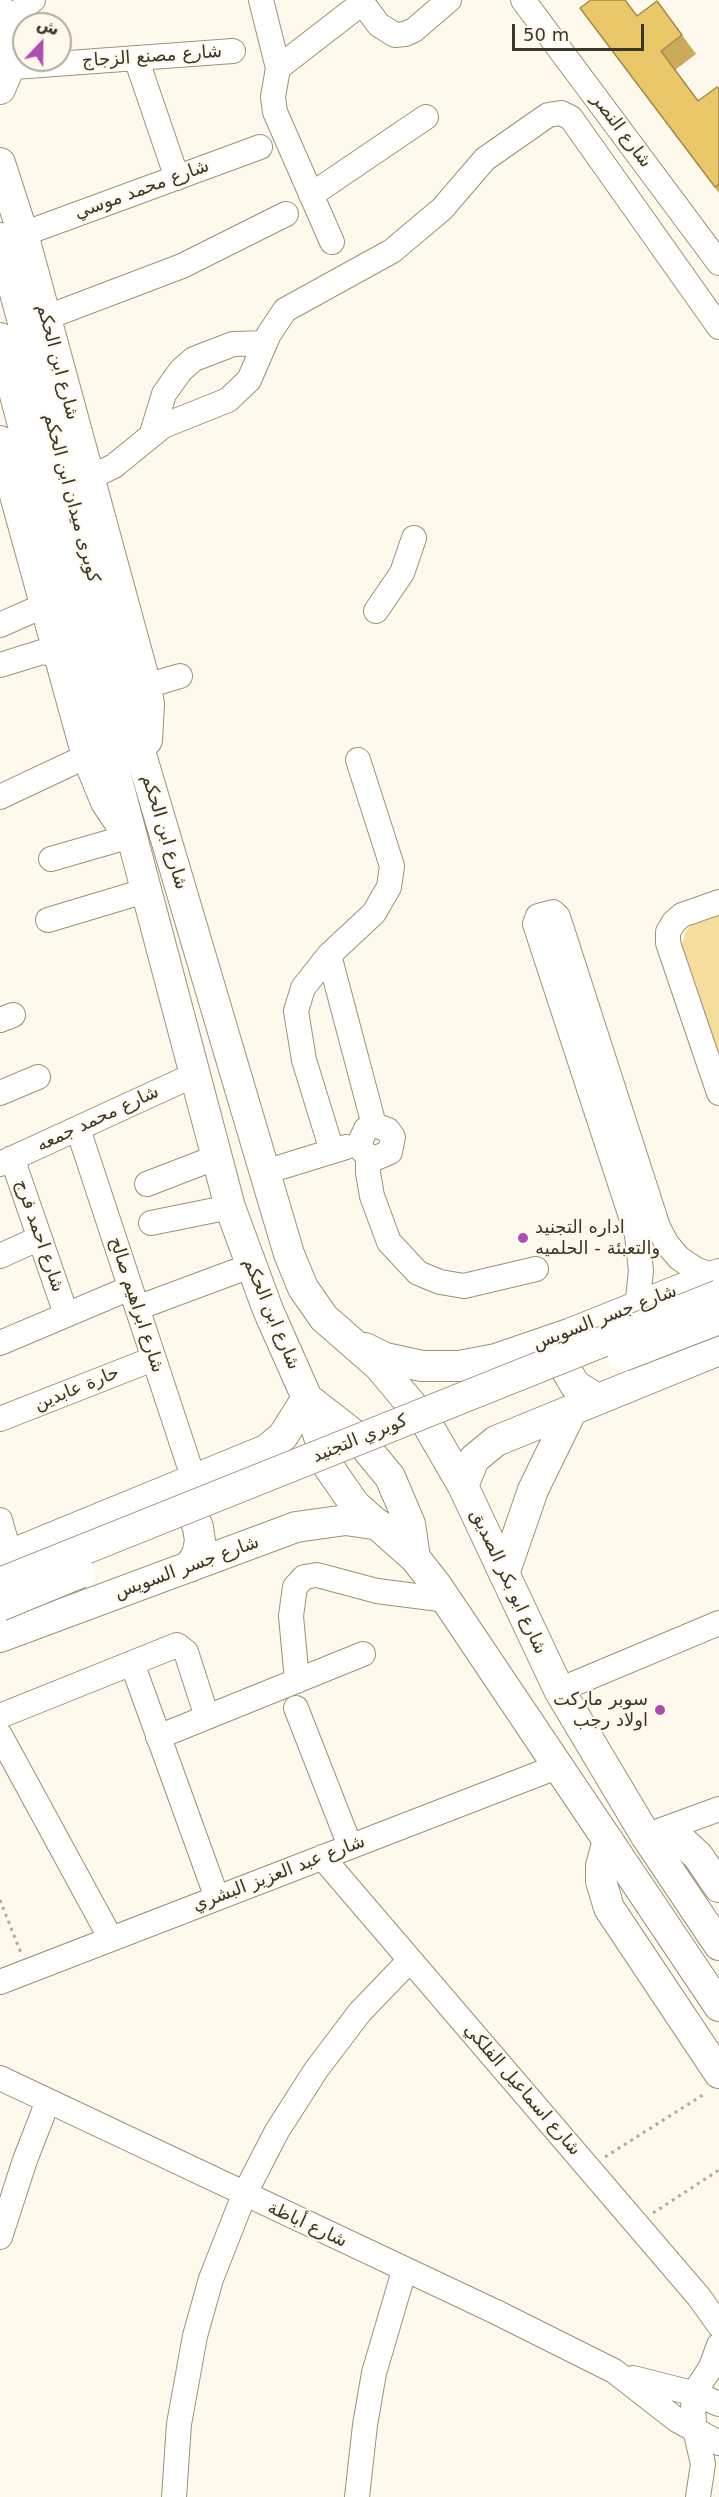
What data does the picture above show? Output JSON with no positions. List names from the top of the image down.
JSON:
{
  "streets": {
    "main road": [
      "شارع ابن الحكم",
      "كوبرى ميدان ابن الحكم",
      "شارع جسر السويس",
      "كوبري التجنيد",
      "شارع ابو بكر الصديق"
    ],
    "street": [
      "شارع مصنع الزجاج",
      "شارع النصر",
      "شارع محمد موسي",
      "شارع محمد جمعه",
      "شارع احمد فرج",
      "شارع ابراهيم صالح",
      "حارة عابدين",
      "شارع عبد العزيز البشري",
      "شارع اسماعيل الفلكي",
      "شارع أباظة"
    ]
  },
  "crossings": [
    ["شارع محمد موسي", "شارع ابن الحكم"],
    ["شارع محمد موسي", "كوبرى ميدان ابن الحكم"],
    ["شارع ابن الحكم", "كوبرى ميدان ابن الحكم"],
    ["شارع ابن الحكم", "شارع محمد جمعه"],
    ["شارع ابن الحكم", "شارع جسر السويس"],
    ["شارع ابن الحكم", "شارع ابو بكر الصديق"],
    ["شارع محمد جمعه", "شارع احمد فرج"],
    ["شارع محمد جمعه", "شارع ابراهيم صالح"],
    ["شارع ابراهيم صالح", "حارة عابدين"],
    ["شارع جسر السويس", "كوبري التجنيد"],
    ["شارع جسر السويس", "شارع ابو بكر الصديق"],
    ["شارع عبد العزيز البشري", "شارع اسماعيل الفلكي"]
  ],
  "places": ["اداره التجنيد والتعبئة - الحلميه", "سوبر ماركت اولاد رجب"],
  "scale_bar": "50 m",
  "north": "top"
}
